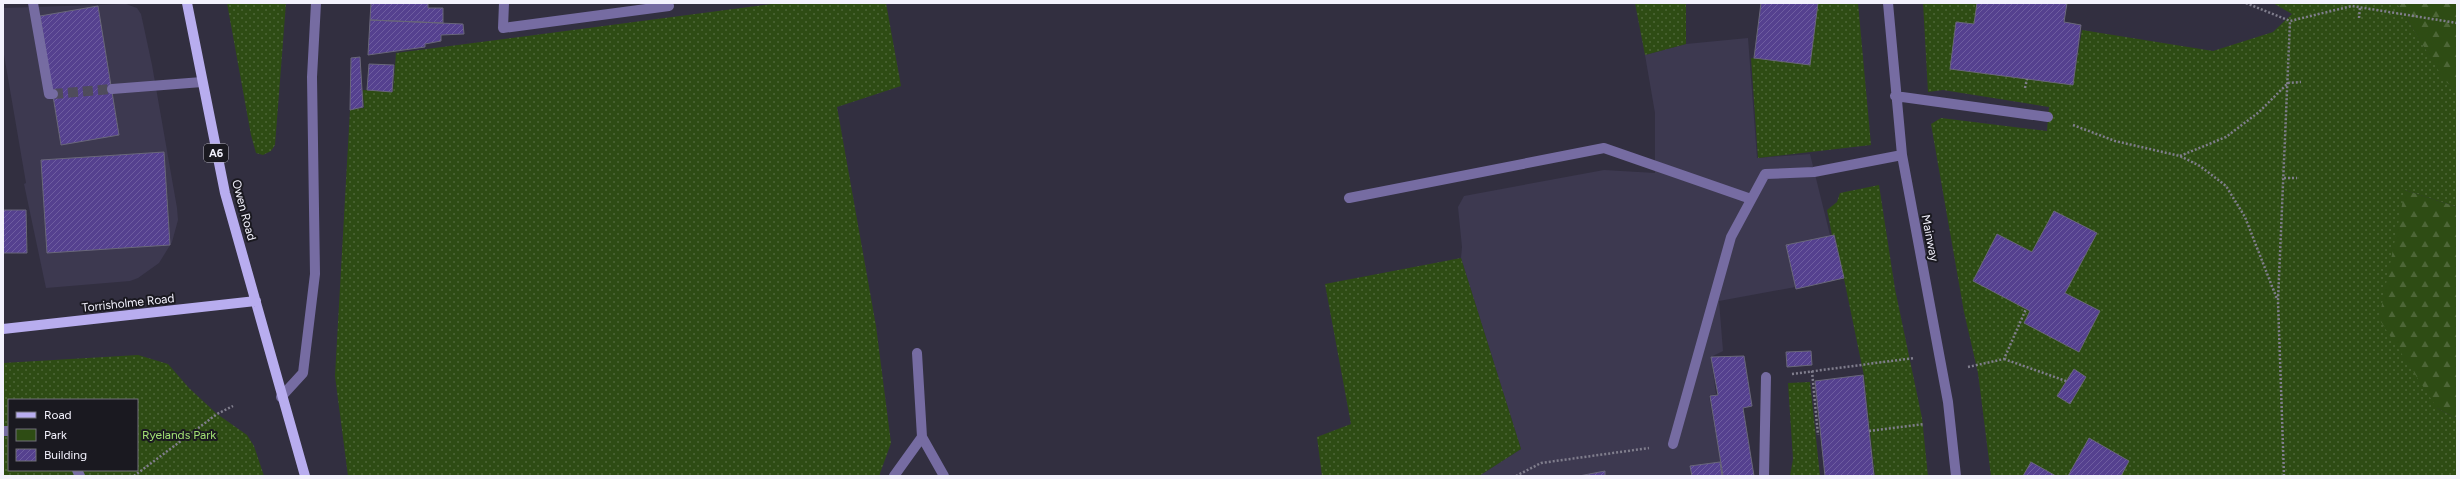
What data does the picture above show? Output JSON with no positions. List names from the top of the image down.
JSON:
{
  "streets": {
    "main road": ["A6", "Owen Road", "Torrisholme Road"],
    "street": ["Mainway"]
  },
  "crossings": [
    ["Owen Road", "Torrisholme Road"]
  ],
  "parks": ["Ryelands Park"],
  "legend": ["Road", "Park", "Building"]
}
